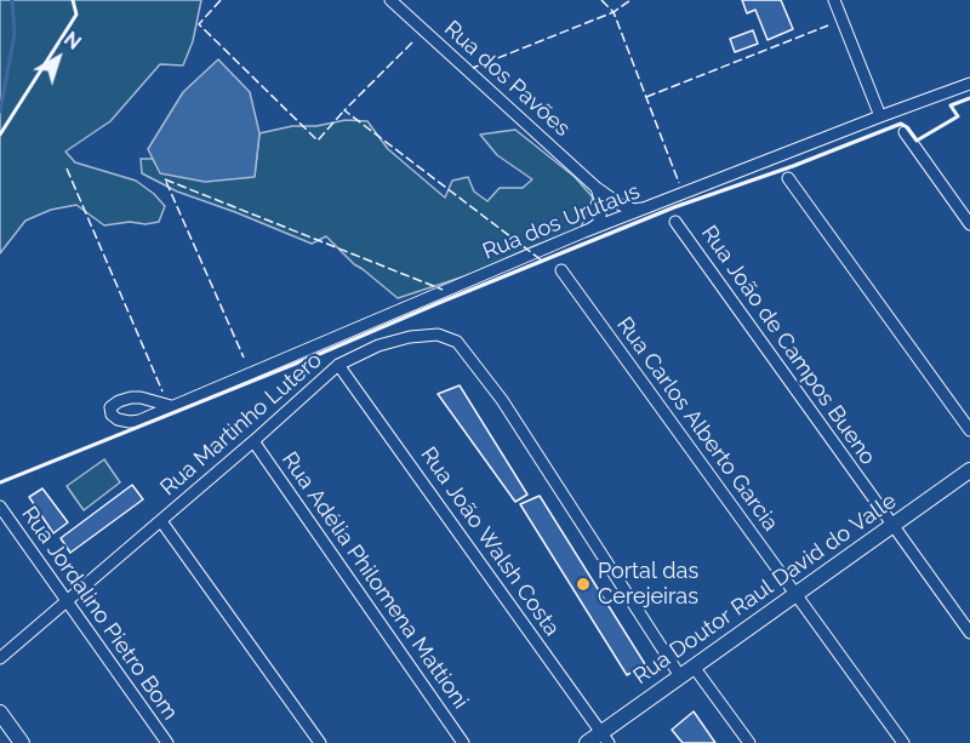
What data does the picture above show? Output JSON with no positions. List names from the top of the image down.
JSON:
{
  "streets": {
    "street": [
      "Rua dos Pavões",
      "Rua dos Urutaus",
      "Rua João de Campos Bueno",
      "Rua Martinho Lutero",
      "Rua Carlos Alberto Garcia",
      "Rua João Walsh Costa",
      "Rua Adélia Philomena Mattioni",
      "Rua Doutor Raul David do Valle",
      "Rua Jordalino Pietro Bom"
    ]
  },
  "crossings": [
    ["Rua dos Pavões", "Rua dos Urutaus"],
    ["Rua João de Campos Bueno", "Rua Doutor Raul David do Valle"],
    ["Rua Martinho Lutero", "Rua João Walsh Costa"],
    ["Rua Martinho Lutero", "Rua Adélia Philomena Mattioni"],
    ["Rua Martinho Lutero", "Rua Doutor Raul David do Valle"],
    ["Rua Martinho Lutero", "Rua Jordalino Pietro Bom"],
    ["Rua Carlos Alberto Garcia", "Rua Doutor Raul David do Valle"],
    ["Rua João Walsh Costa", "Rua Doutor Raul David do Valle"]
  ],
  "places": ["Portal das Cerejeiras"],
  "north": "top right"
}
